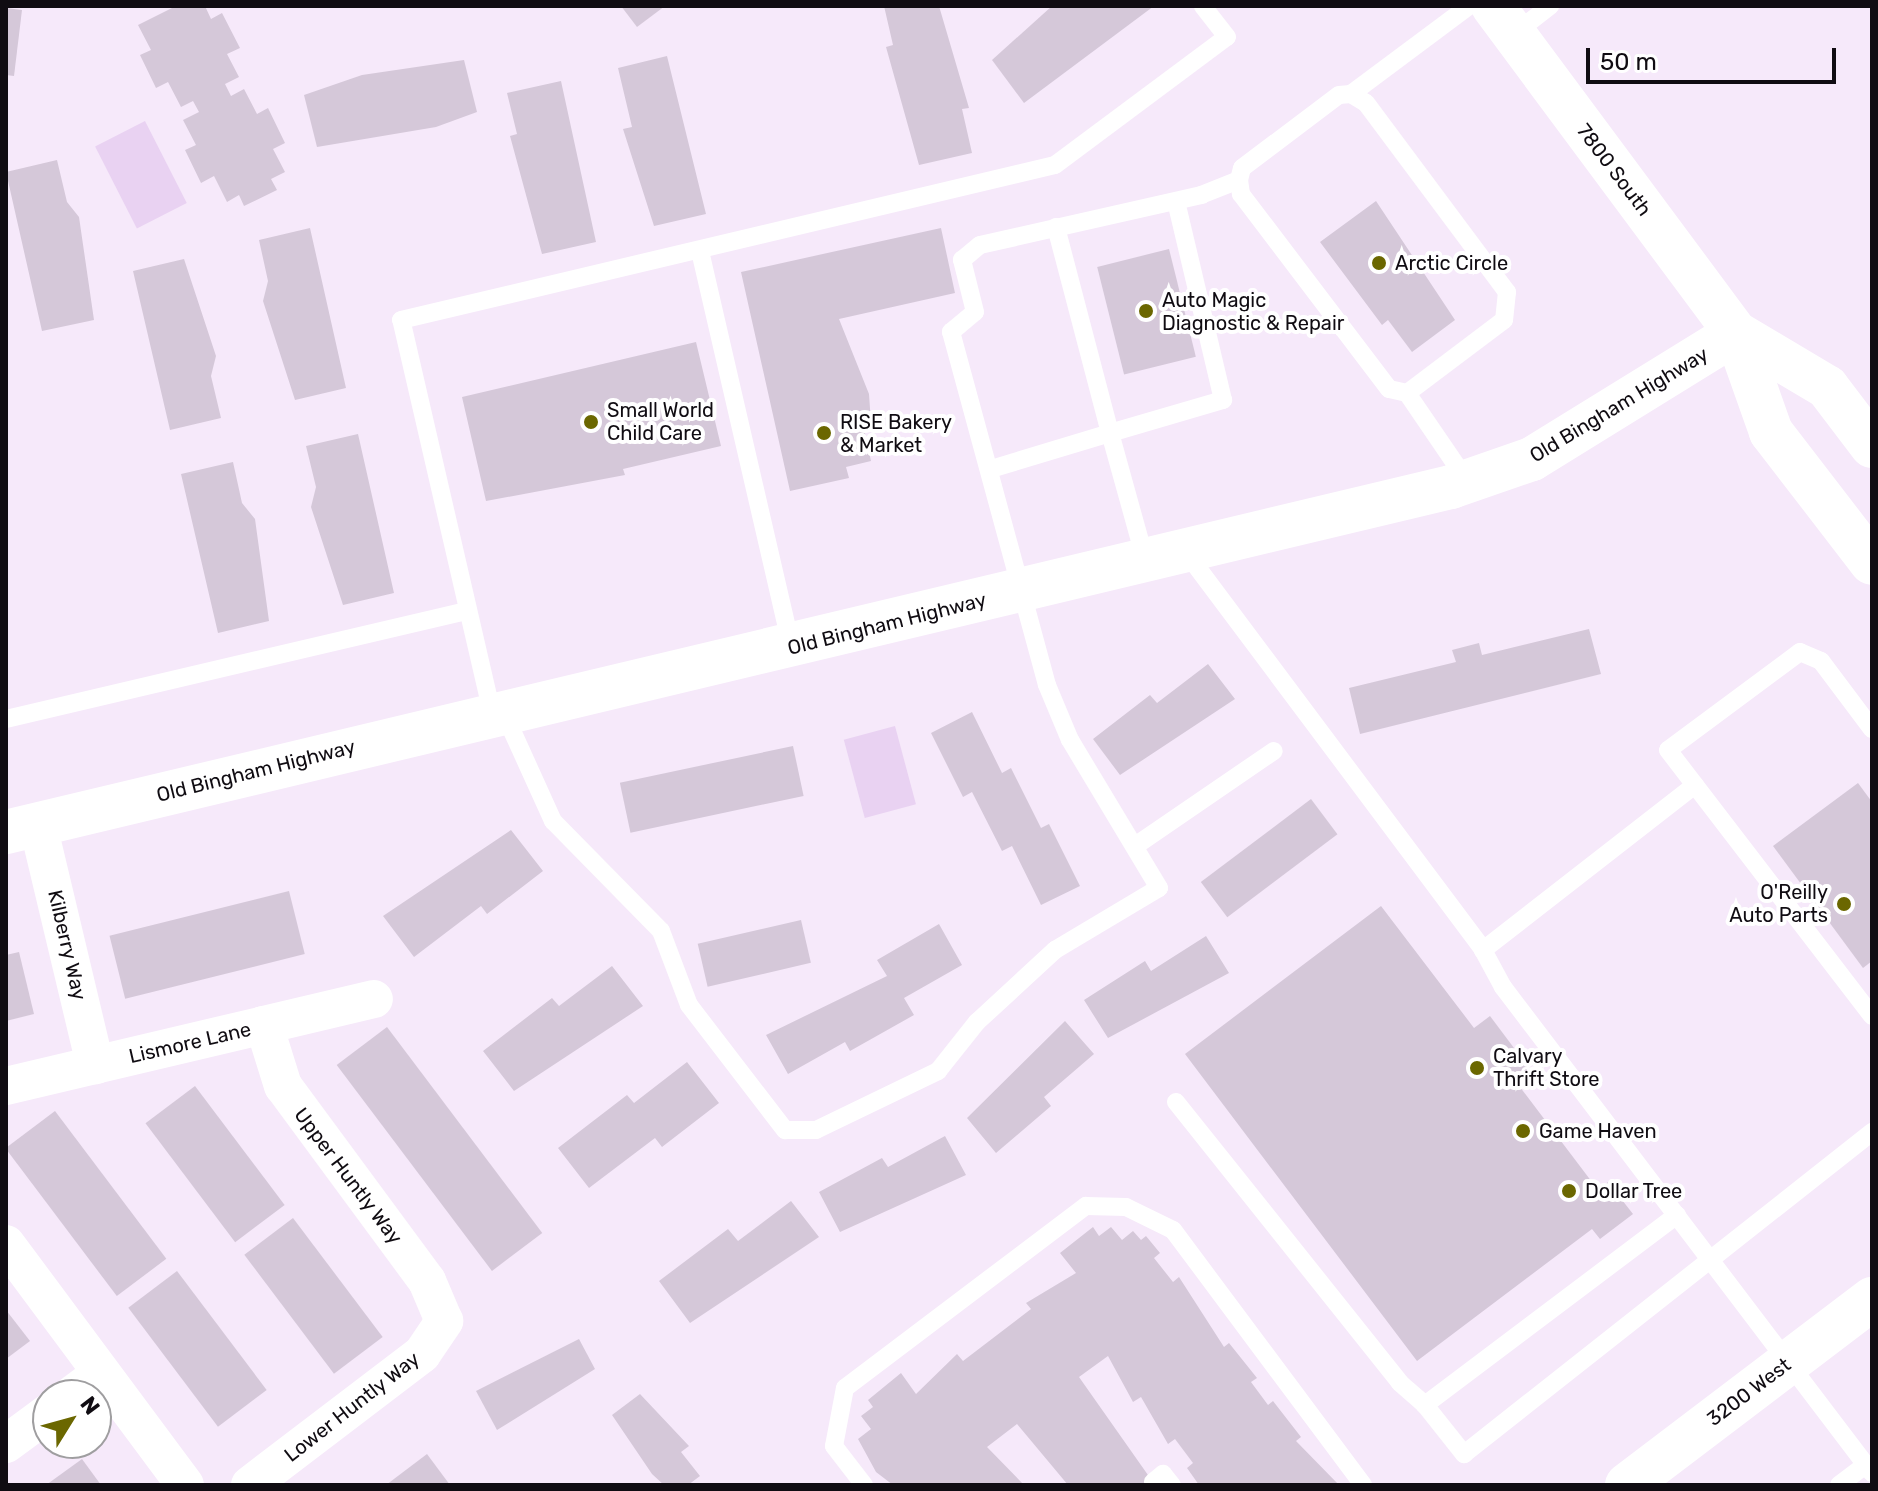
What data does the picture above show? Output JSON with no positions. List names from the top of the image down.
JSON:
{
  "streets": {
    "street": [
      "7800 South",
      "Old Bingham Highway",
      "Kilberry Way",
      "Lismore Lane",
      "Upper Huntly Way",
      "3200 West",
      "Lower Huntly Way"
    ]
  },
  "crossings": [
    ["7800 South", "Old Bingham Highway"],
    ["Old Bingham Highway", "Kilberry Way"],
    ["Kilberry Way", "Lismore Lane"],
    ["Lismore Lane", "Upper Huntly Way"],
    ["Upper Huntly Way", "Lower Huntly Way"]
  ],
  "places": [
    "Arctic Circle",
    "Auto Magic Diagnostic & Repair",
    "Small World Child Care",
    "RISE Bakery & Market",
    "O'Reilly Auto Parts",
    "Calvary Thrift Store",
    "Game Haven",
    "Dollar Tree"
  ],
  "scale_bar": "50 m",
  "north": "top right"
}
